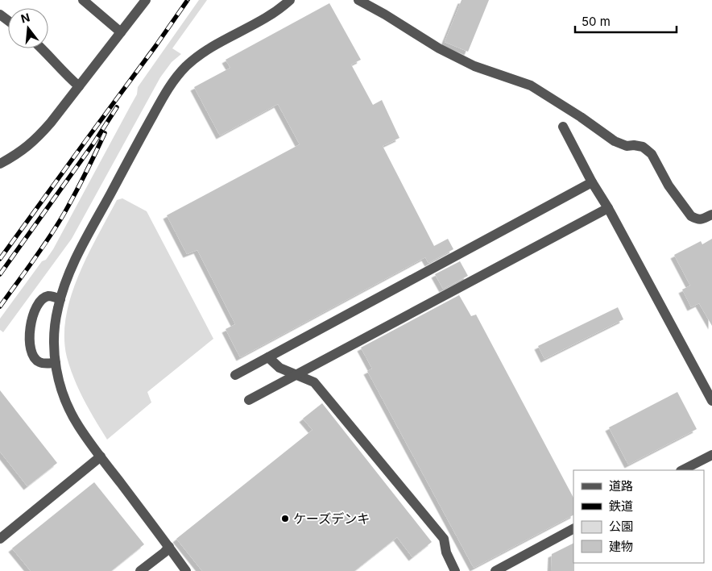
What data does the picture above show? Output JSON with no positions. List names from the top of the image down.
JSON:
{
  "places": ["ケーズデンキ"],
  "legend": [
    "道路",
    "鉄道",
    "公園",
    "建物"
  ],
  "scale_bar": "50 m",
  "north": "top"
}
